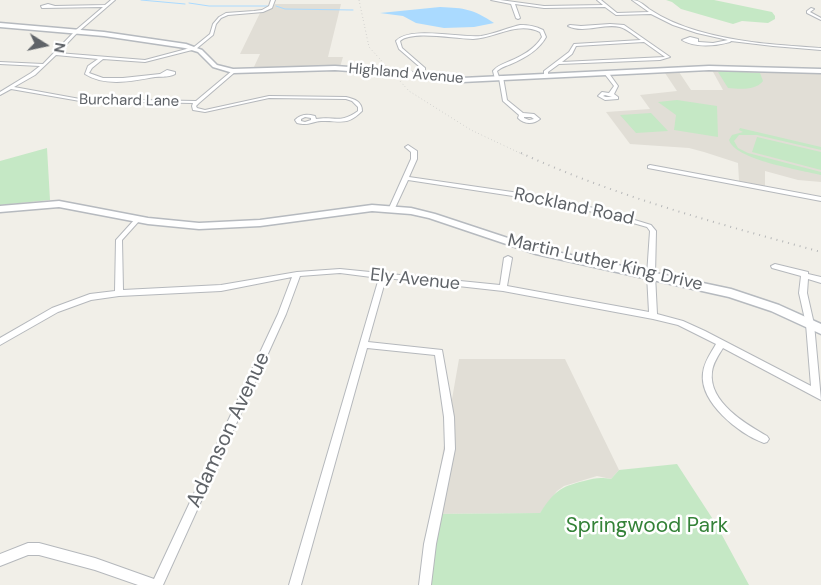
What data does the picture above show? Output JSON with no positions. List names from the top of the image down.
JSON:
{
  "streets": {
    "street": [
      "Highland Avenue",
      "Burchard Lane",
      "Rockland Road",
      "Martin Luther King Drive",
      "Ely Avenue",
      "Adamson Avenue"
    ]
  },
  "crossings": [
    ["Rockland Road", "Martin Luther King Drive"],
    ["Rockland Road", "Ely Avenue"],
    ["Ely Avenue", "Adamson Avenue"]
  ],
  "parks": ["Springwood Park"],
  "north": "right"
}
